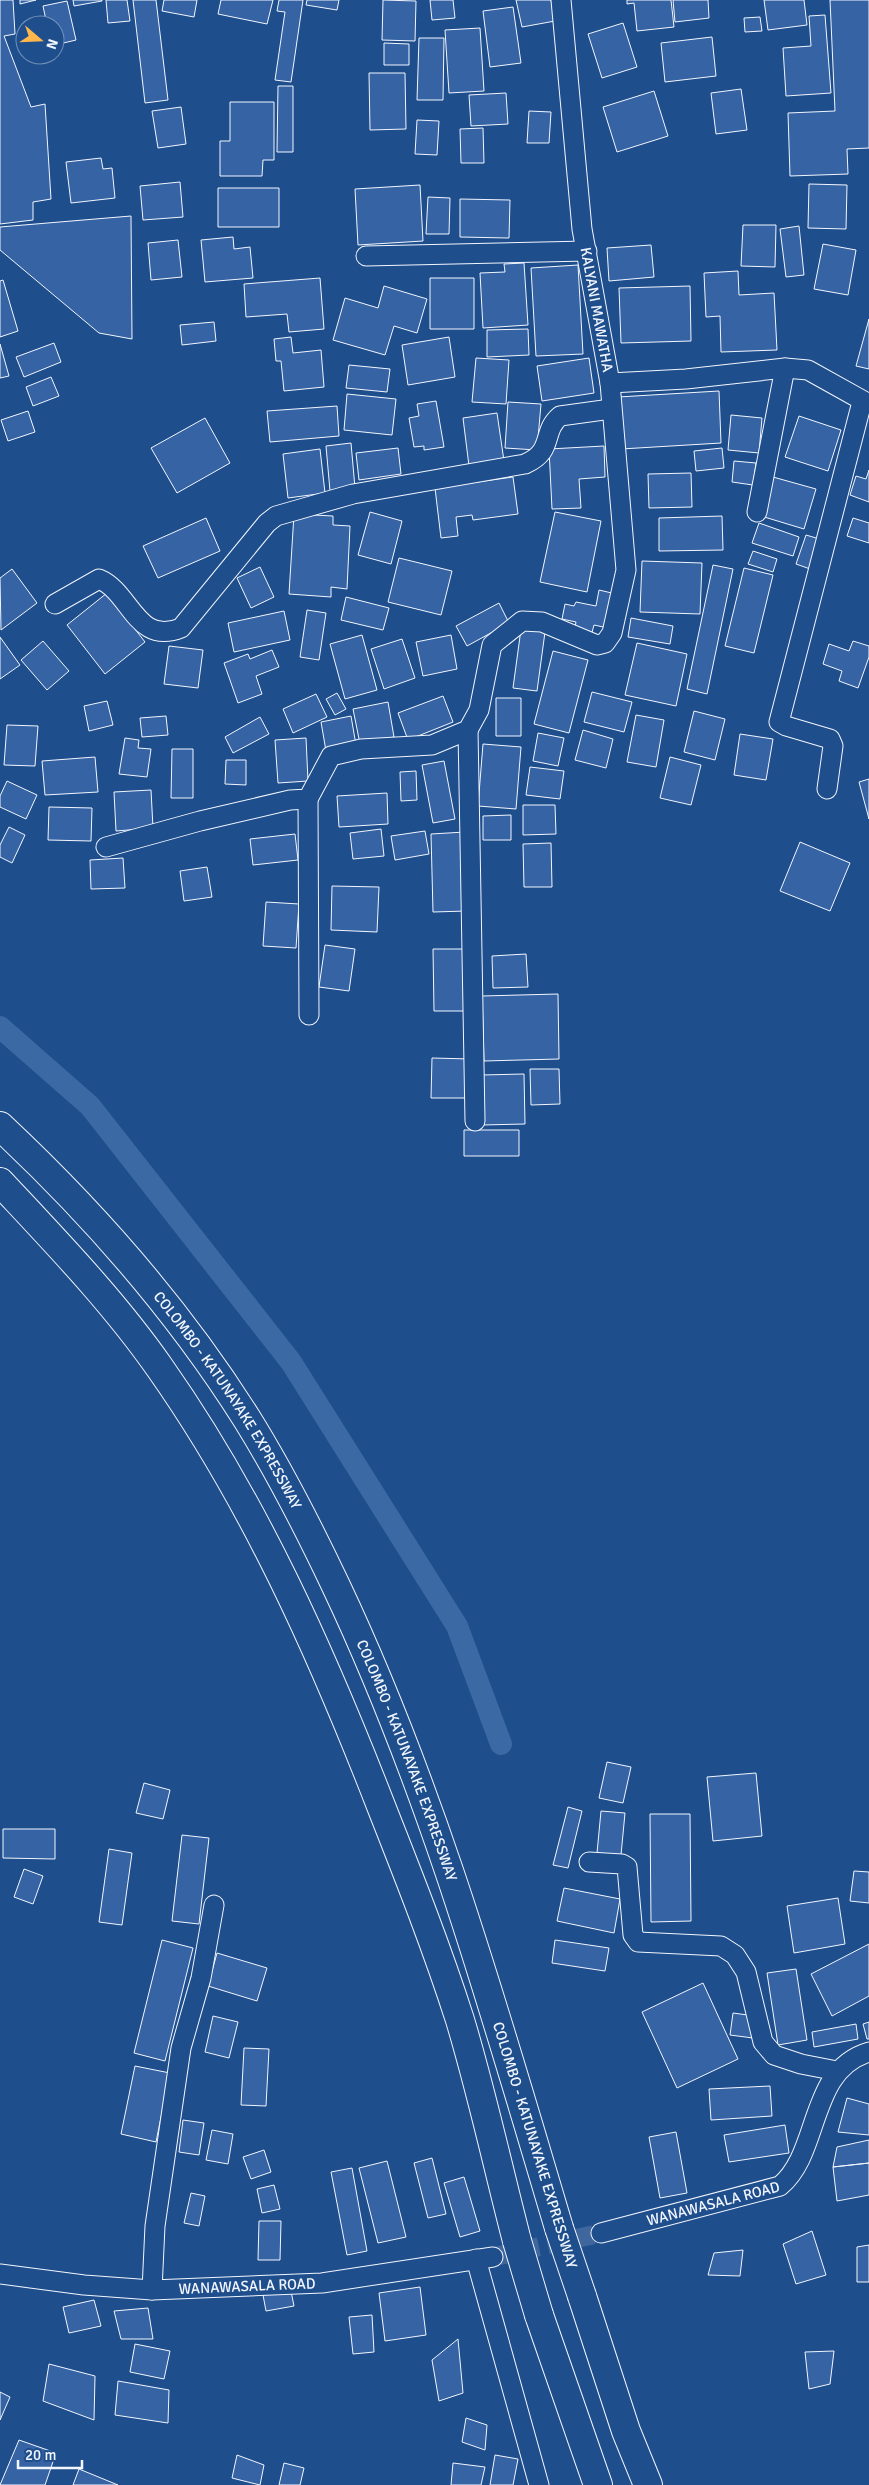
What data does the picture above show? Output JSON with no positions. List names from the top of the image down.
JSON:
{
  "streets": {
    "highway": ["COLOMBO - KATUNAYAKE EXPRESSWAY"],
    "street": ["KALYANI MAWATHA", "WANAWASALA ROAD"]
  },
  "scale_bar": "20 m",
  "north": "right"
}
